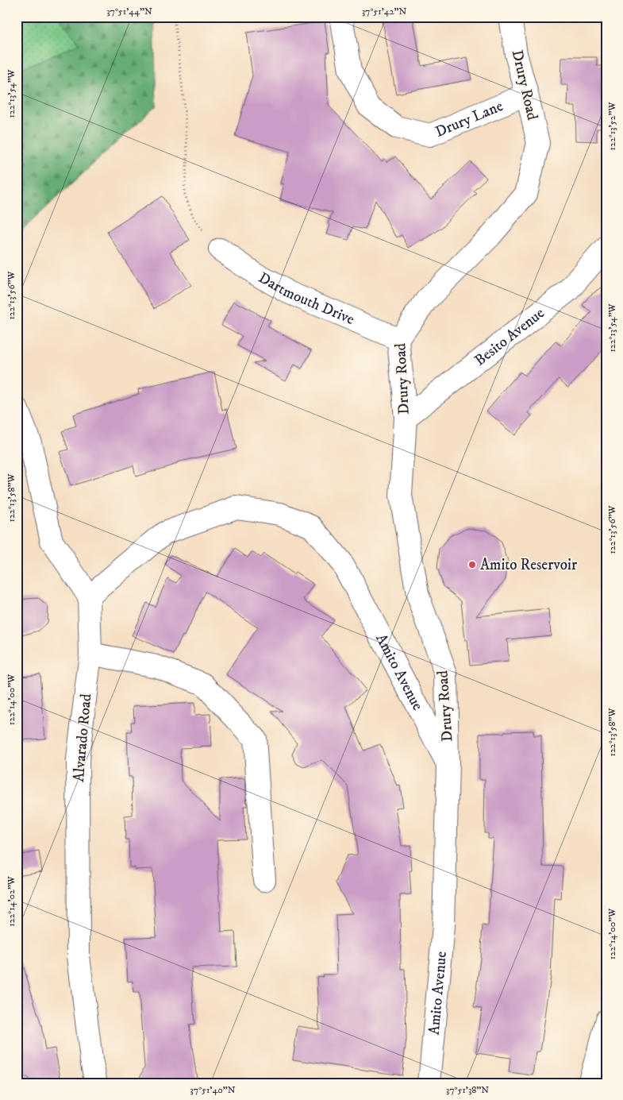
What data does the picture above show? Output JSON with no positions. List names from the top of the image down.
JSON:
{
  "streets": {
    "street": [
      "Drury Road",
      "Drury Lane",
      "Dartmouth Drive",
      "Besito Avenue",
      "Amito Avenue",
      "Alvarado Road"
    ]
  },
  "crossings": [
    ["Drury Road", "Drury Lane"],
    ["Drury Road", "Dartmouth Drive"],
    ["Drury Road", "Besito Avenue"],
    ["Drury Road", "Amito Avenue"],
    ["Amito Avenue", "Alvarado Road"]
  ],
  "places": ["Amito Reservoir"],
  "coordinates": [
    "37°51'44\"N",
    "37°51'42\"N",
    "122°13'54\"W",
    "122°13'52\"W",
    "122°13'56\"W",
    "122°13'58\"W",
    "122°14'00\"W",
    "122°14'02\"W",
    "37°51'40\"N",
    "37°51'38\"N"
  ]
}
